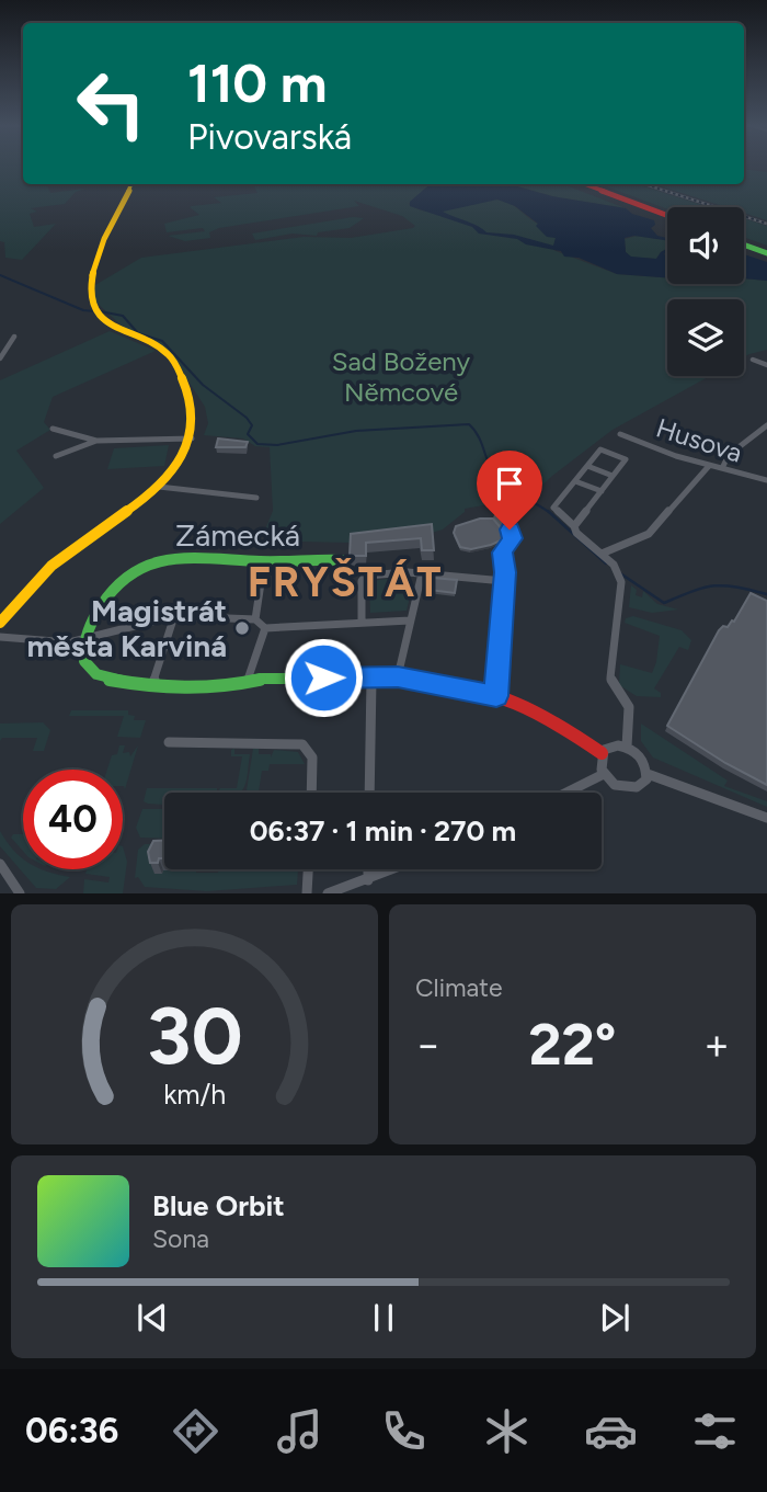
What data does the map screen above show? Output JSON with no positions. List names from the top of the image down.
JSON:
{
  "streets": {
    "street": ["Husova", "Zámecká"]
  },
  "districts": ["FRYŠTÁT"],
  "parks": ["Sad Boženy Němcové"],
  "places": ["Magistrát města Karviná"],
  "page": {
    "turn": ["110 m", "Pivovarská"],
    "limit": "40",
    "trip": "06:37 · 1 min · 270 m",
    "tile": "Climate",
    "heat": ["−", "22°", "+"],
    "song": ["Blue Orbit", "Sona"],
    "tabs": "06:36",
    "gauge": ["30", "km/h"]
  }
}
